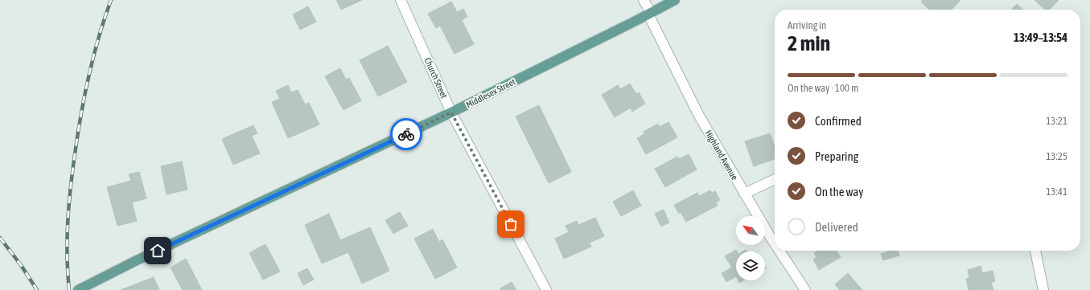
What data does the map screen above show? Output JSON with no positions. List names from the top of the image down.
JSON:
{
  "streets": {
    "main road": ["Middlesex Street"],
    "street": ["Church Street", "Highland Avenue"]
  },
  "crossings": [
    ["Church Street", "Middlesex Street"],
    ["Middlesex Street", "Highland Avenue"]
  ],
  "north": "top left",
  "page": {
    "heading": ["2 min", "Arriving in", "13:49–13:54"],
    "bar": "On the way · 100 m",
    "list": [
      ["Confirmed", "13:21"],
      ["Preparing", "13:25"],
      ["On the way", "13:41"],
      "Delivered"
    ]
  }
}
